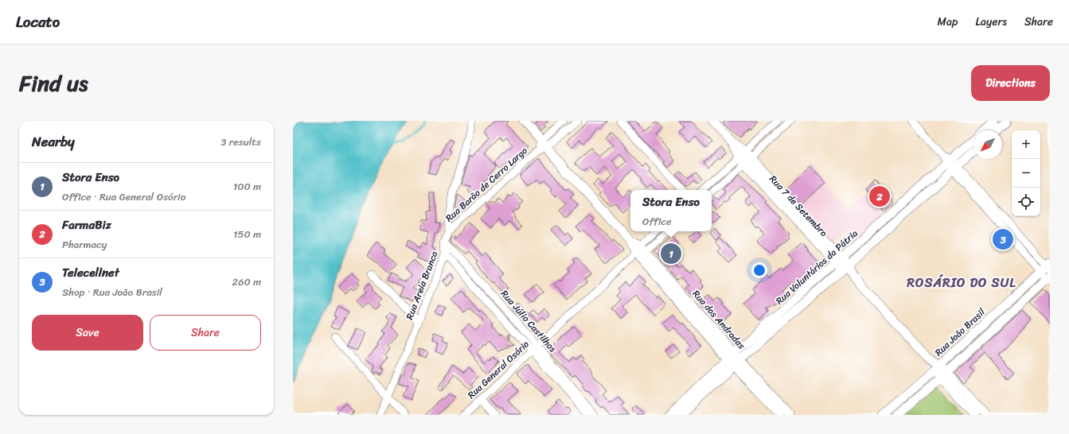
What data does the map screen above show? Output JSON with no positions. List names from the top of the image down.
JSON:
{
  "streets": {
    "street": [
      "Rua Barão de Cerro Largo",
      "Rua 7 de Setembro",
      "Rua Voluntários da Pátria",
      "Rua Areia Branca",
      "Rua dos Andradas",
      "Rua Júlio Castilhos",
      "Rua João Brasil",
      "Rua General Osório"
    ]
  },
  "crossings": [
    ["Rua Barão de Cerro Largo", "Rua Areia Branca"],
    ["Rua Barão de Cerro Largo", "Rua dos Andradas"],
    ["Rua 7 de Setembro", "Rua Voluntários da Pátria"],
    ["Rua 7 de Setembro", "Rua João Brasil"],
    ["Rua Voluntários da Pátria", "Rua dos Andradas"],
    ["Rua Areia Branca", "Rua Júlio Castilhos"],
    ["Rua dos Andradas", "Rua General Osório"],
    ["Rua Júlio Castilhos", "Rua General Osório"]
  ],
  "districts": ["ROSÁRIO DO SUL"],
  "north": "bottom left",
  "page": {
    "header": "Locato",
    "nav": ["Map", "Layers", "Share"],
    "title": "Find us",
    "buttons": [
      "Directions",
      ["Save", "Share"]
    ],
    "heading": ["Nearby", "3 results"],
    "map_buttons": ["+", "−"],
    "list": [
      {
        "mark": "1",
        "name": "Stora Enso",
        "note": "Office · Rua General Osório",
        "value": "100 m"
      },
      {
        "mark": "2",
        "name": "FarmaBiz",
        "note": "Pharmacy",
        "value": "150 m"
      },
      {
        "mark": "3",
        "name": "Telecellnet",
        "note": "Shop · Rua João Brasil",
        "value": "260 m"
      }
    ],
    "pins": ["2", "3", "1"],
    "popup": ["Stora Enso", "Office"]
  }
}
